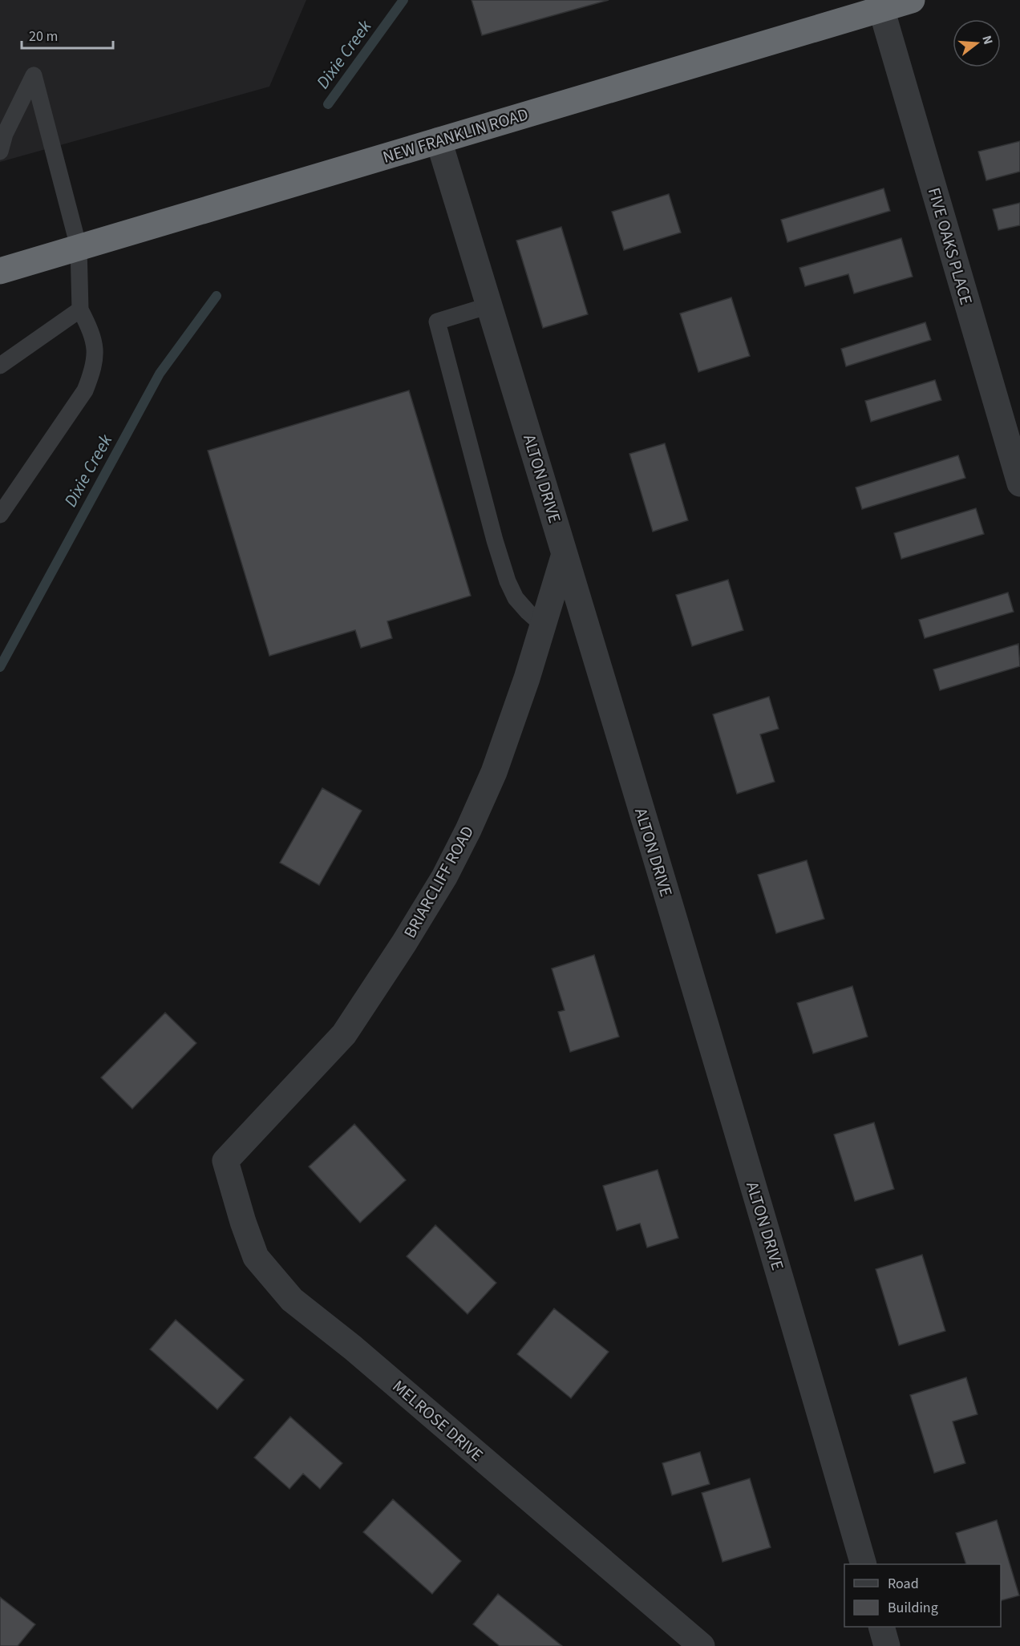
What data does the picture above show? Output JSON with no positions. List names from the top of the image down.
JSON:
{
  "streets": {
    "highway": ["NEW FRANKLIN ROAD"],
    "street": [
      "FIVE OAKS PLACE",
      "ALTON DRIVE",
      "BRIARCLIFF ROAD",
      "MELROSE DRIVE"
    ]
  },
  "crossings": [
    ["NEW FRANKLIN ROAD", "FIVE OAKS PLACE"],
    ["NEW FRANKLIN ROAD", "ALTON DRIVE"],
    ["ALTON DRIVE", "BRIARCLIFF ROAD"],
    ["BRIARCLIFF ROAD", "MELROSE DRIVE"]
  ],
  "water": ["Dixie Creek"],
  "legend": ["Road", "Building"],
  "scale_bar": "20 m",
  "north": "right"
}
